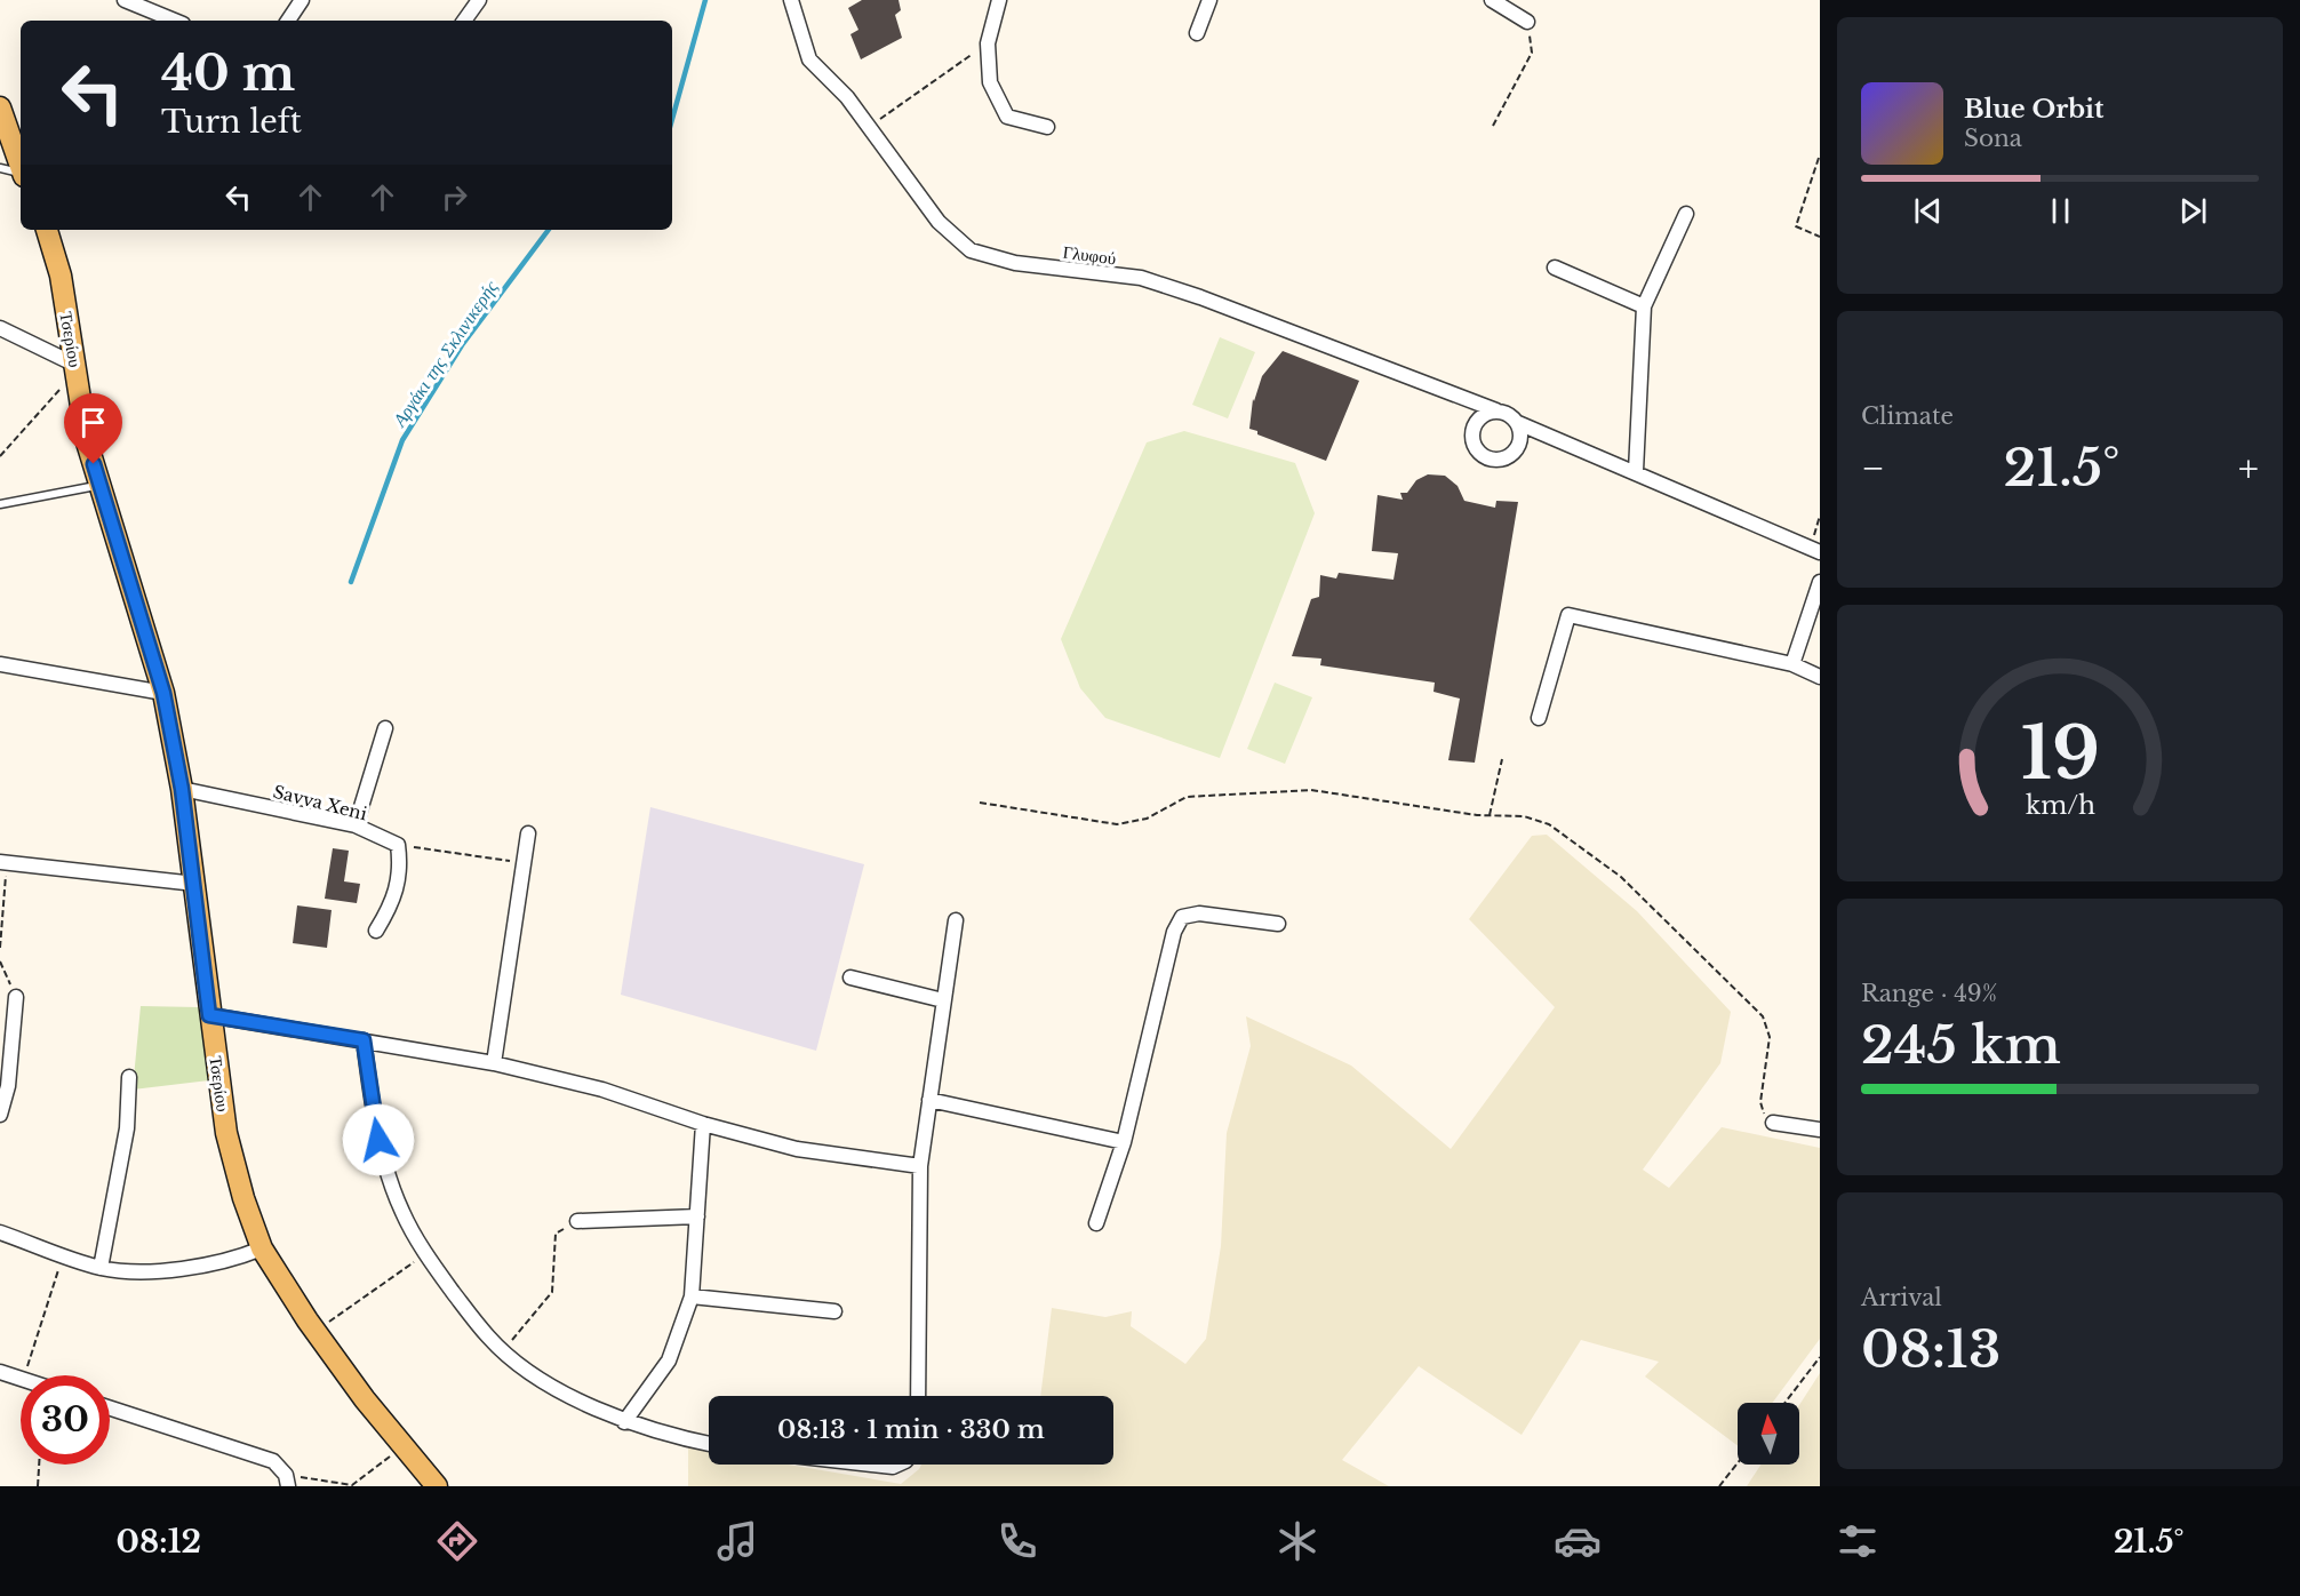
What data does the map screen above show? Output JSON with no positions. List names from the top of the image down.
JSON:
{
  "streets": {
    "main road": ["Τσερίου"],
    "street": ["Γλυφού", "Savva Xeni"]
  },
  "crossings": [
    ["Τσερίου", "Savva Xeni"]
  ],
  "water": ["Αργάκι της Σκλινικερής"],
  "north": "top",
  "page": {
    "turn": ["40 m", "Turn left"],
    "song": ["Blue Orbit", "Sona"],
    "tile": [
      "Climate",
      ["Range · 49%", "245 km"],
      ["Arrival", "08:13"]
    ],
    "heat": ["−", "21.5°", "+"],
    "limit": "30",
    "trip": "08:13 · 1 min · 330 m",
    "tabs": ["08:12", "21.5°"],
    "gauge": ["19", "km/h"]
  }
}
